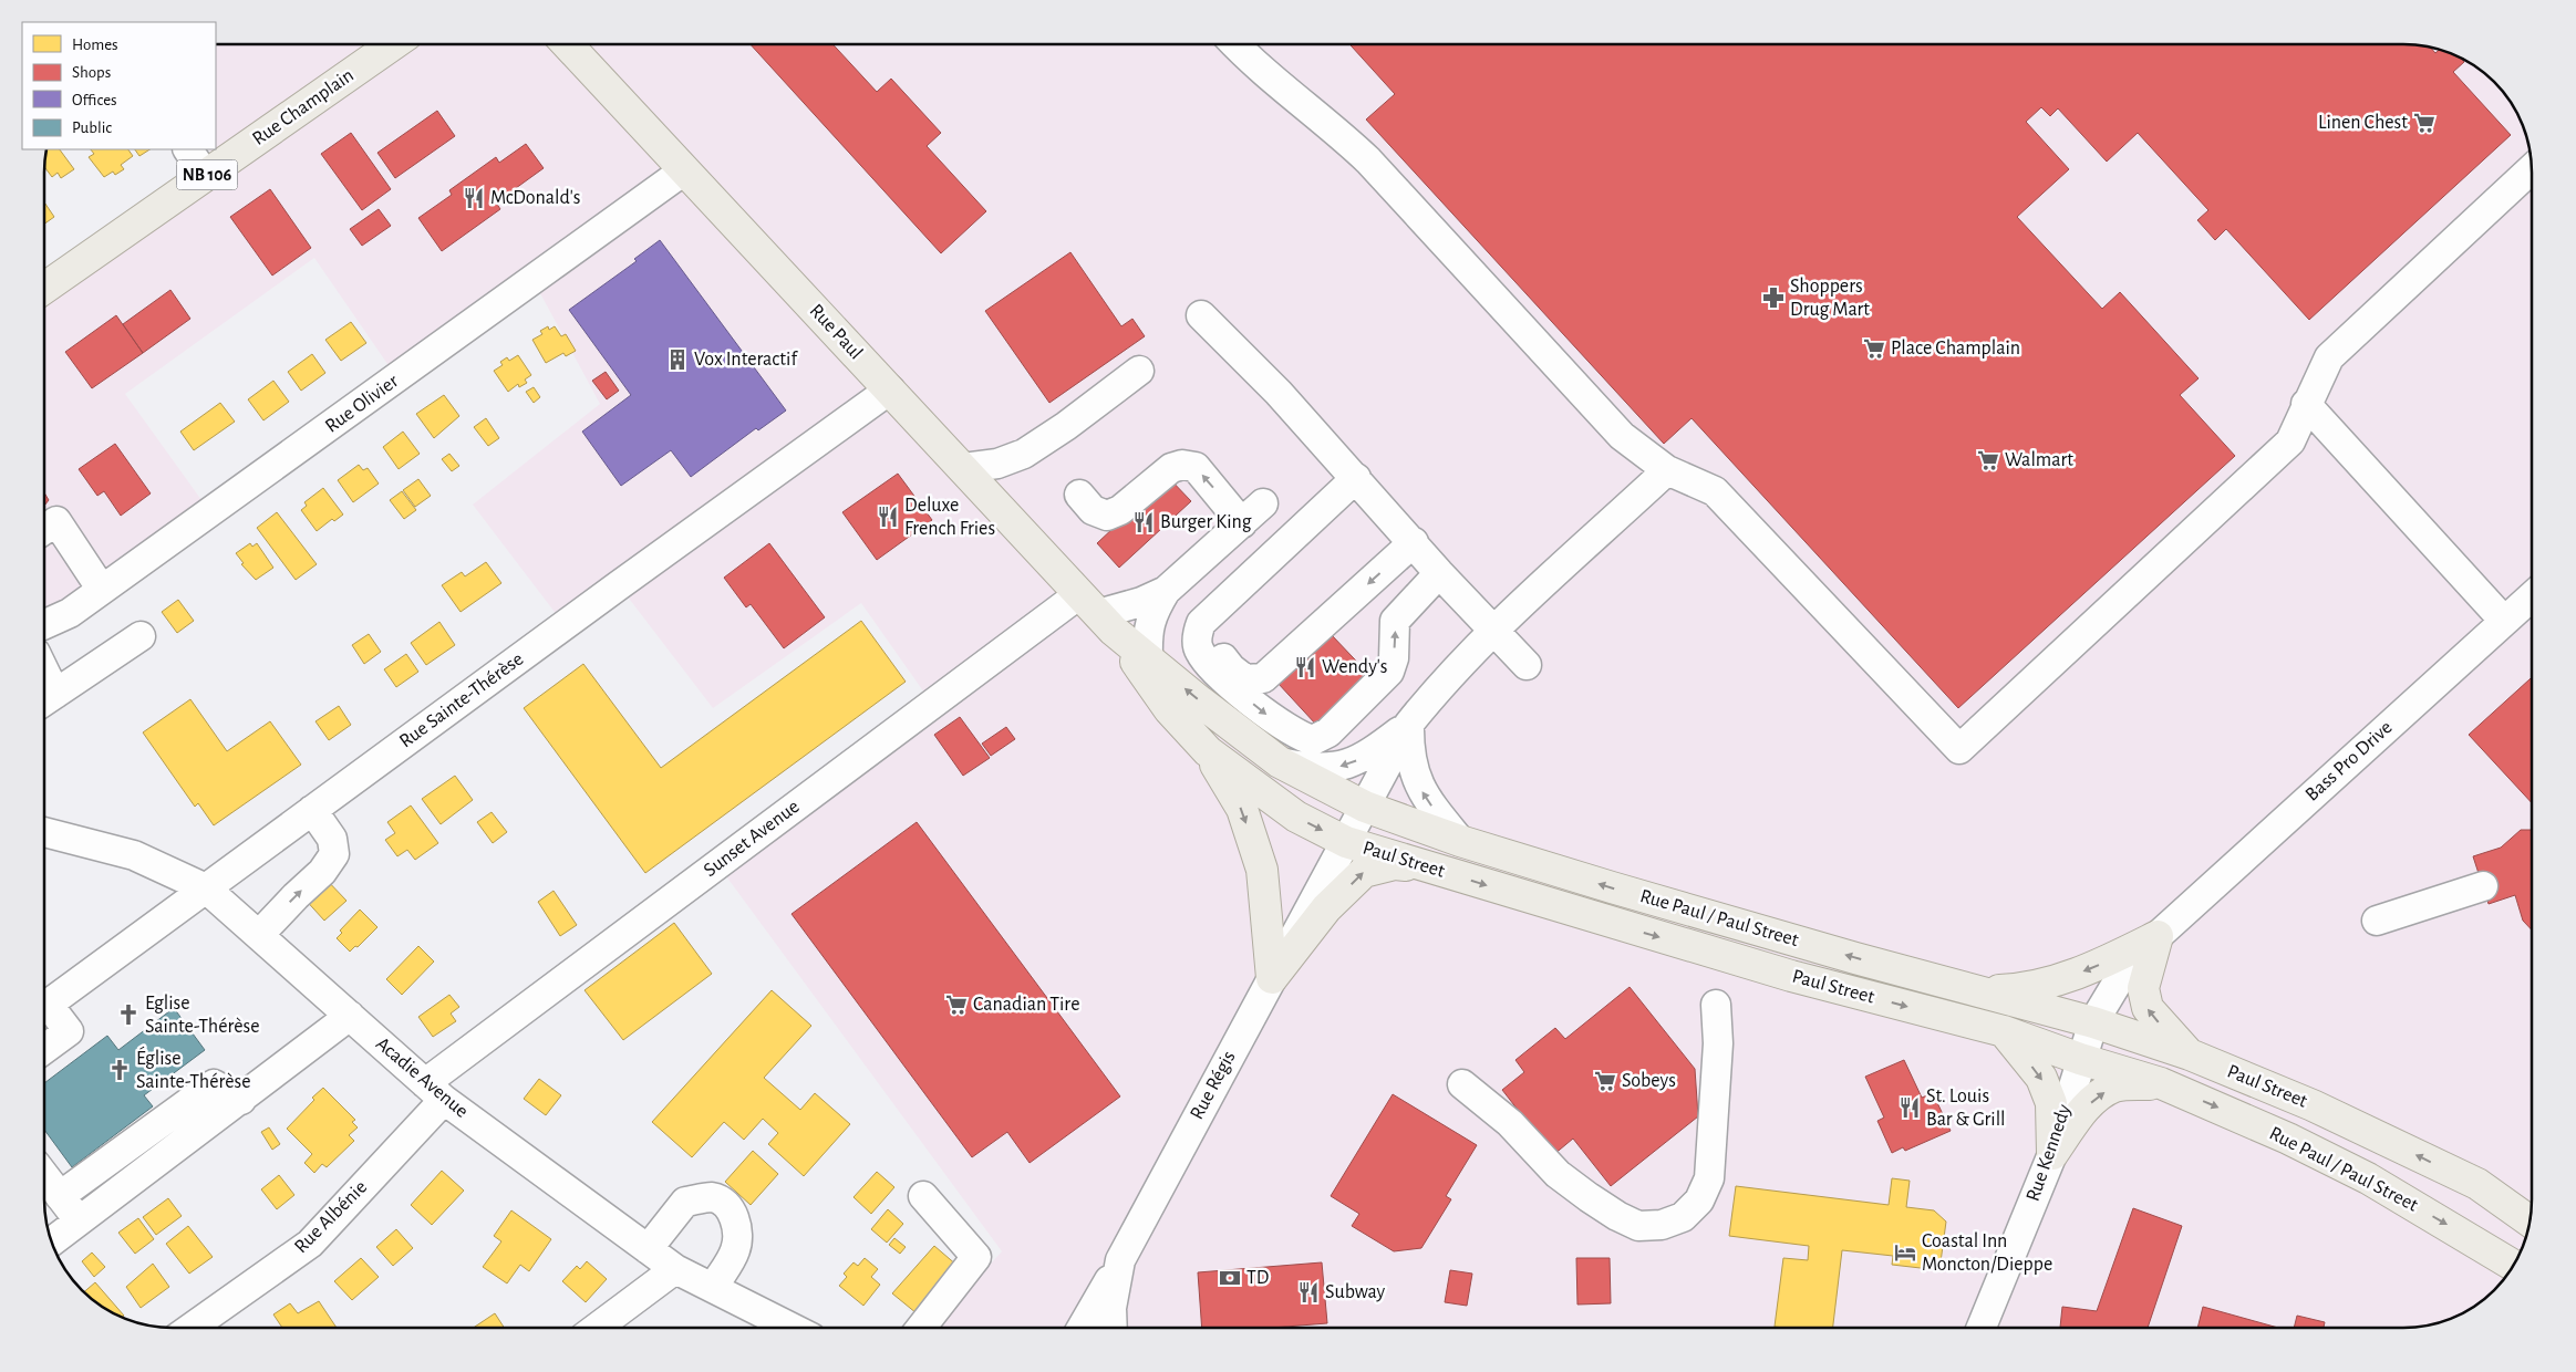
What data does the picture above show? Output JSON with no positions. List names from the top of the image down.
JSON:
{
  "streets": {
    "main road": [
      "Rue Champlain",
      "NB 106",
      "Rue Paul",
      "Paul Street",
      "Rue Paul / Paul Street"
    ],
    "street": [
      "Rue Olivier",
      "Rue Sainte-Thérèse",
      "Bass Pro Drive",
      "Sunset Avenue",
      "Acadie Avenue",
      "Rue Régis",
      "Rue Kennedy",
      "Rue Albénie"
    ]
  },
  "crossings": [
    ["Rue Paul", "Rue Olivier"],
    ["Rue Paul", "Rue Sainte-Thérèse"],
    ["Rue Paul", "Sunset Avenue"],
    ["Rue Paul", "Paul Street"],
    ["Rue Sainte-Thérèse", "Acadie Avenue"],
    ["Bass Pro Drive", "Paul Street"],
    ["Bass Pro Drive", "Rue Kennedy"],
    ["Sunset Avenue", "Paul Street"],
    ["Sunset Avenue", "Acadie Avenue"],
    ["Sunset Avenue", "Rue Albénie"],
    ["Paul Street", "Rue Paul / Paul Street"],
    ["Paul Street", "Rue Régis"],
    ["Paul Street", "Rue Kennedy"],
    ["Acadie Avenue", "Rue Albénie"]
  ],
  "places": {
    "supermarket": [
      "Linen Chest",
      "Place Champlain",
      "Walmart",
      "Canadian Tire",
      "Sobeys"
    ],
    "restaurant": [
      "McDonald's",
      "Deluxe French Fries",
      "Burger King",
      "Wendy's",
      "St. Louis Bar & Grill",
      "Subway"
    ],
    "pharmacy": ["Shoppers Drug Mart"],
    "building": ["Vox Interactif"],
    "church": ["Eglise Sainte-Thérèse", "Église Sainte-Thérèse"],
    "hotel": ["Coastal Inn Moncton/Dieppe"],
    "bank": ["TD"]
  },
  "legend": [
    "Homes",
    "Shops",
    "Offices",
    "Public"
  ]
}
